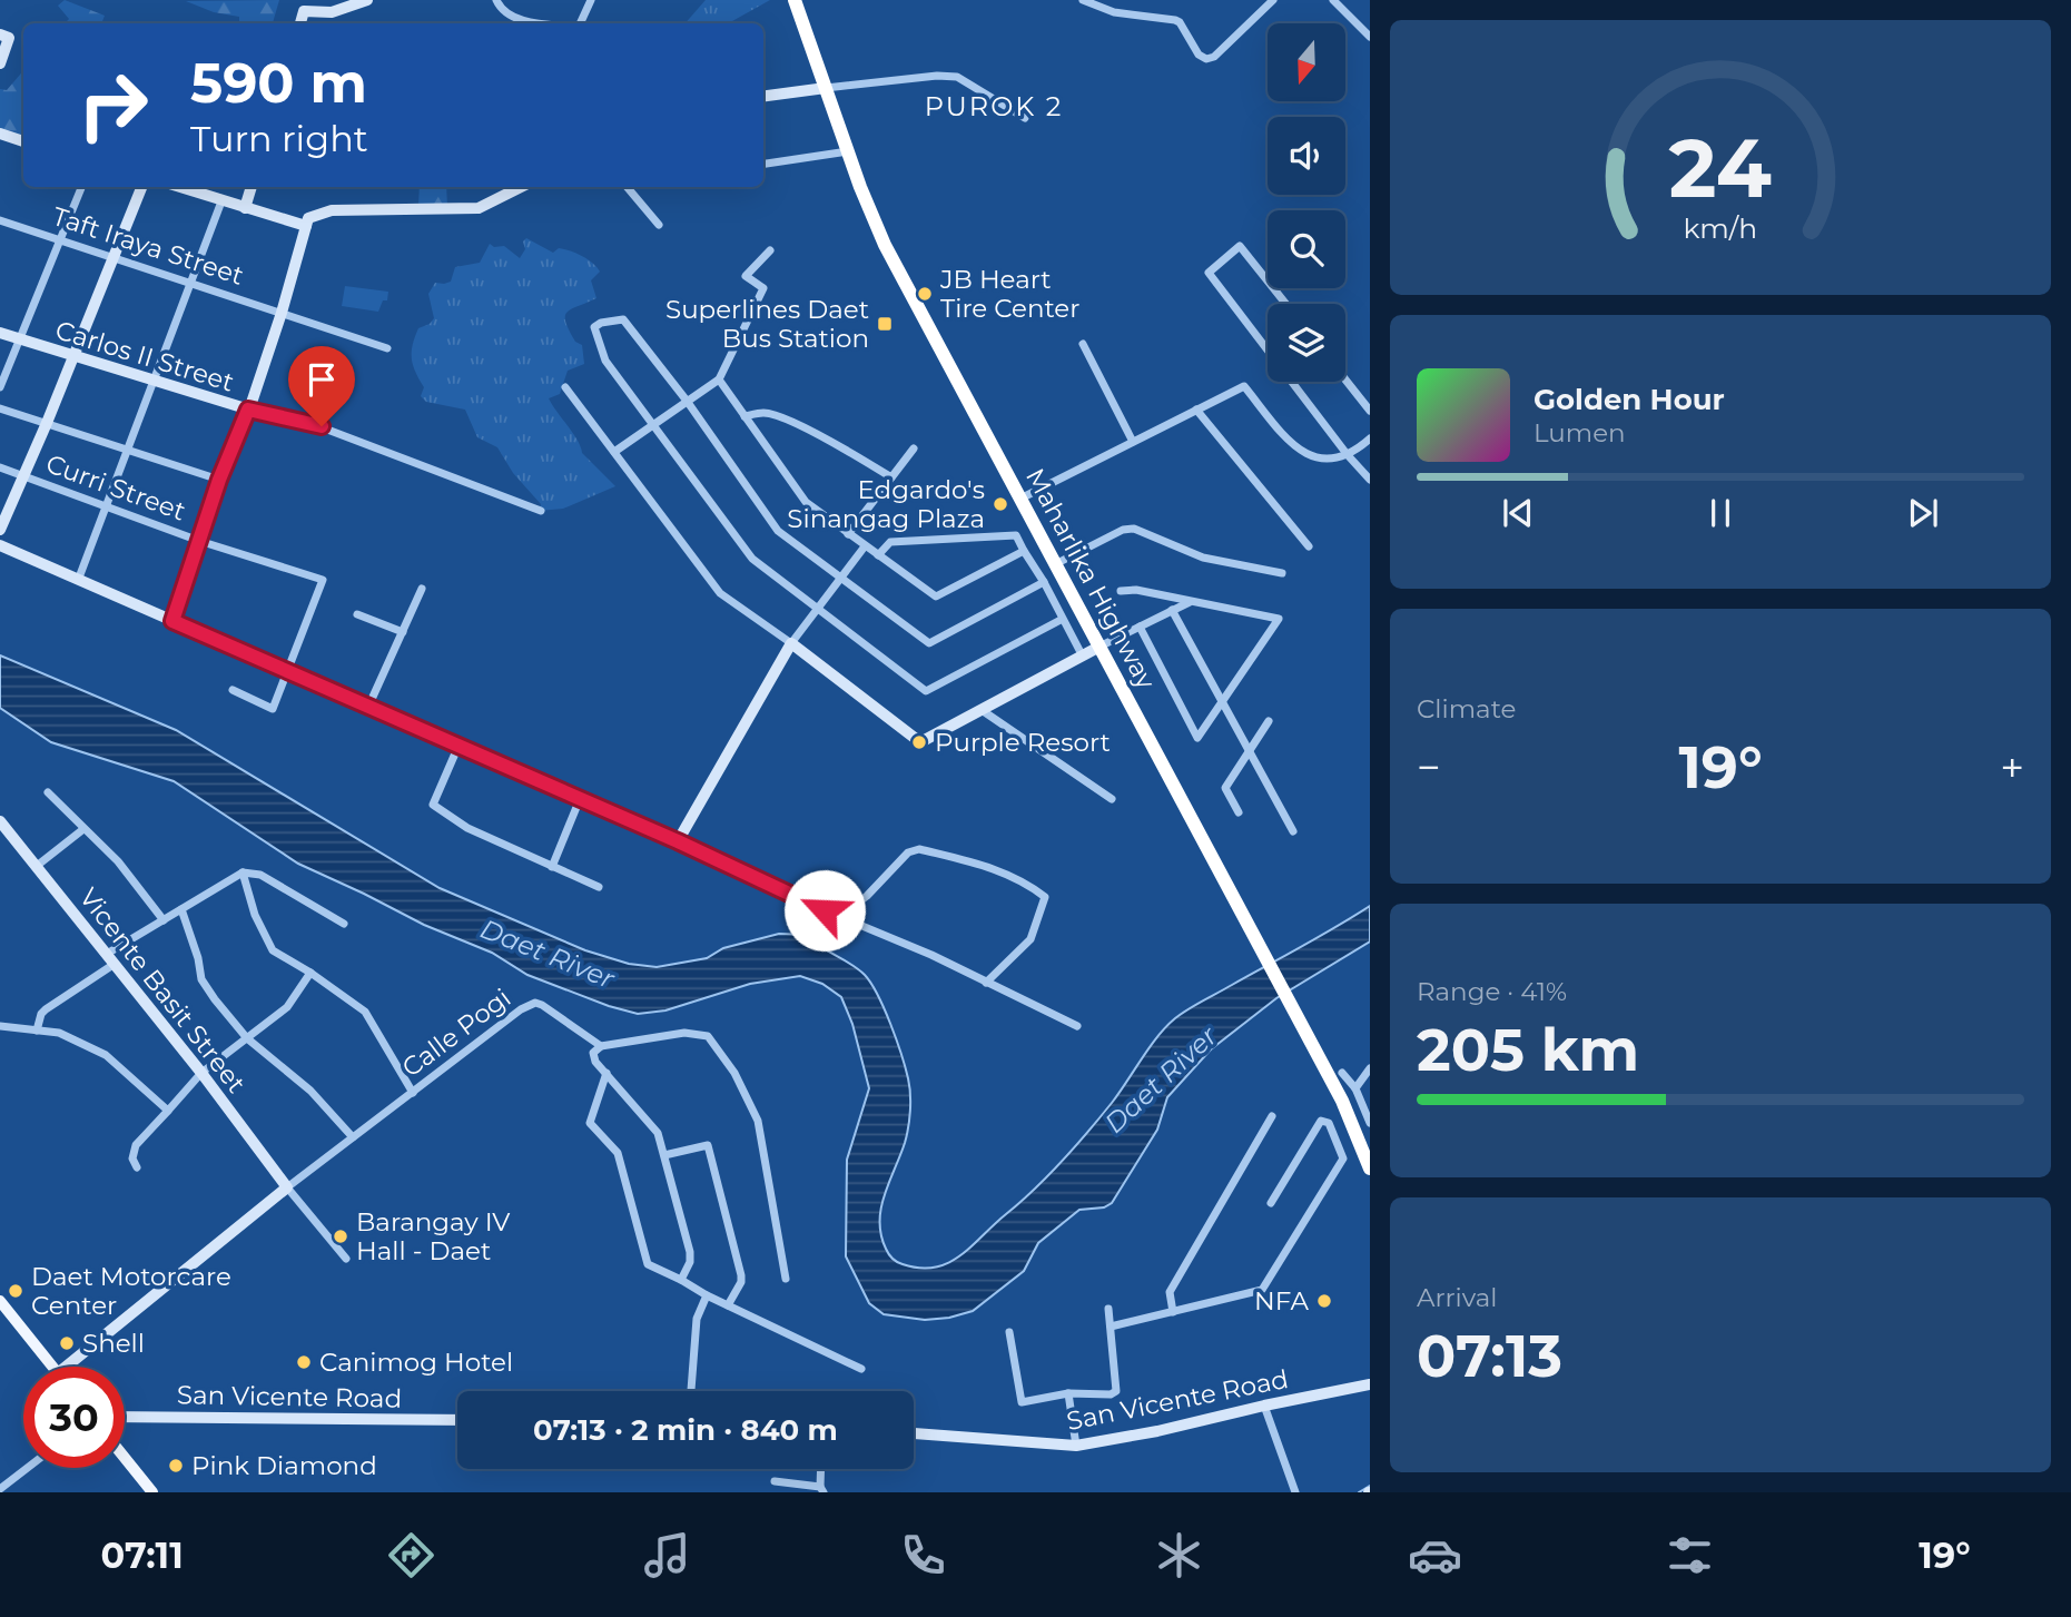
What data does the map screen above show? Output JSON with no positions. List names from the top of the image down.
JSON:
{
  "streets": {
    "highway": ["Maharlika Highway"],
    "street": [
      "Taft Iraya Street",
      "Carlos II Street",
      "Curri Street",
      "Vicente Basit Street",
      "Calle Pogi",
      "San Vicente Road"
    ]
  },
  "crossings": [
    ["Vicente Basit Street", "Calle Pogi"]
  ],
  "districts": ["PUROK 2"],
  "water": ["Daet River"],
  "places": {
    "other": [
      "JB Heart Tire Center",
      "Edgardo's Sinangag Plaza",
      "Purple Resort",
      "Barangay IV Hall - Daet",
      "Daet Motorcare Center",
      "NFA",
      "Shell",
      "Canimog Hotel",
      "Pink Diamond"
    ],
    "transit": ["Superlines Daet Bus Station"]
  },
  "north": "bottom",
  "page": {
    "turn": ["590 m", "Turn right"],
    "song": ["Golden Hour", "Lumen"],
    "tile": [
      "Climate",
      ["Range · 41%", "205 km"],
      ["Arrival", "07:13"]
    ],
    "heat": ["−", "19°", "+"],
    "limit": "30",
    "trip": "07:13 · 2 min · 840 m",
    "tabs": ["07:11", "19°"],
    "gauge": ["24", "km/h"]
  }
}
